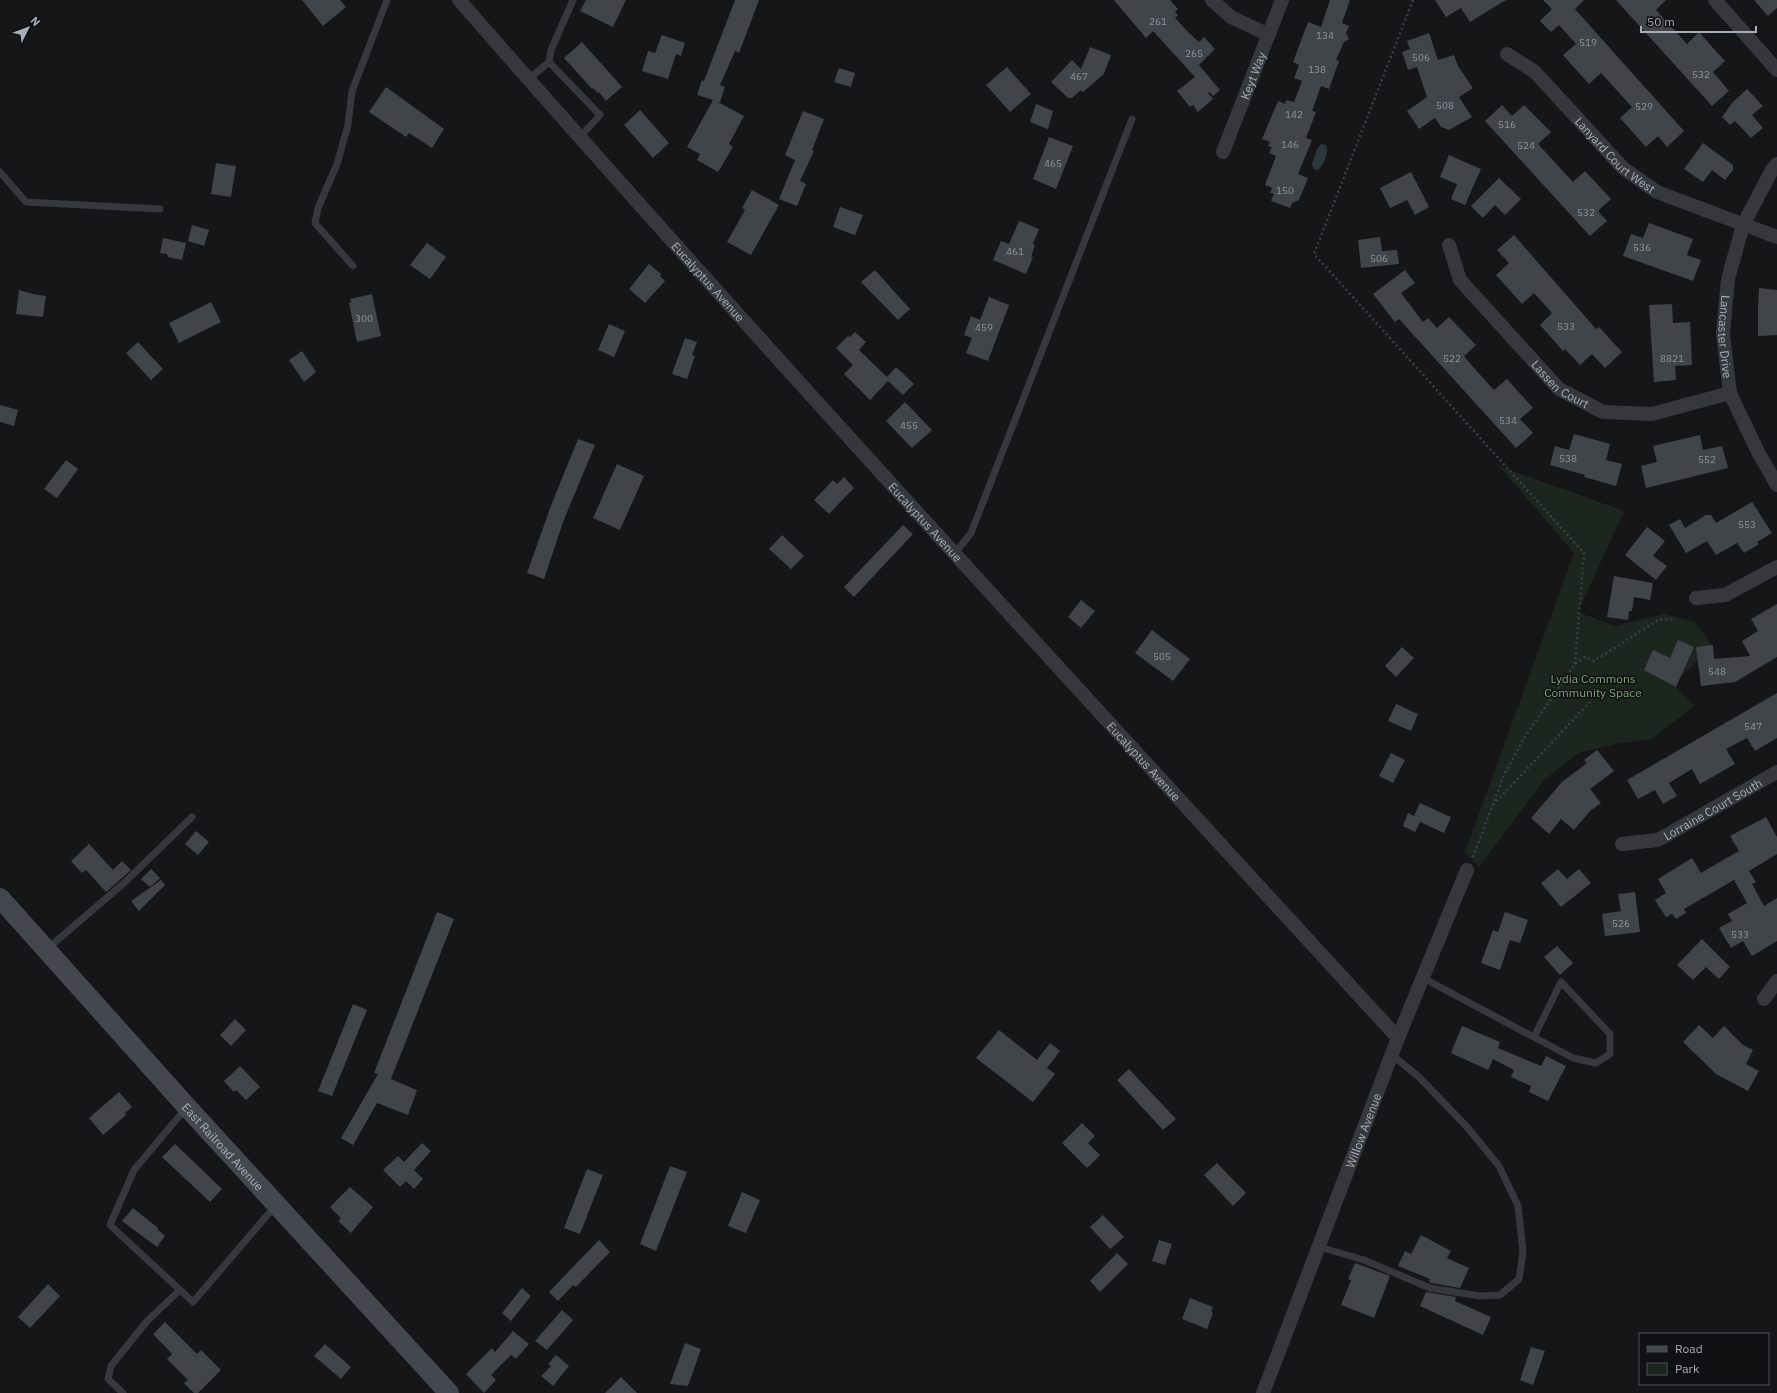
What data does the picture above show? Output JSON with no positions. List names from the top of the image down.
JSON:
{
  "streets": {
    "street": [
      "Keyt Way",
      "Lanyard Court West",
      "Eucalyptus Avenue",
      "Lancaster Drive",
      "Lassen Court",
      "Lorraine Court South",
      "Willow Avenue",
      "East Railroad Avenue"
    ]
  },
  "crossings": [
    ["Lanyard Court West", "Lancaster Drive"],
    ["Eucalyptus Avenue", "Willow Avenue"],
    ["Lancaster Drive", "Lassen Court"]
  ],
  "parks": ["Lydia Commons Community Space"],
  "house_numbers": [
    "261",
    "134",
    "519",
    "265",
    "506",
    "138",
    "532",
    "467",
    "508",
    "529",
    "142",
    "516",
    "146",
    "524",
    "465",
    "150",
    "532",
    "536",
    "461",
    "506",
    "300",
    "533",
    "459",
    "522",
    "8821",
    "534",
    "455",
    "538",
    "552",
    "553",
    "505",
    "548",
    "547",
    "526",
    "533"
  ],
  "legend": ["Road", "Park"],
  "scale_bar": "50 m",
  "north": "top right"
}
